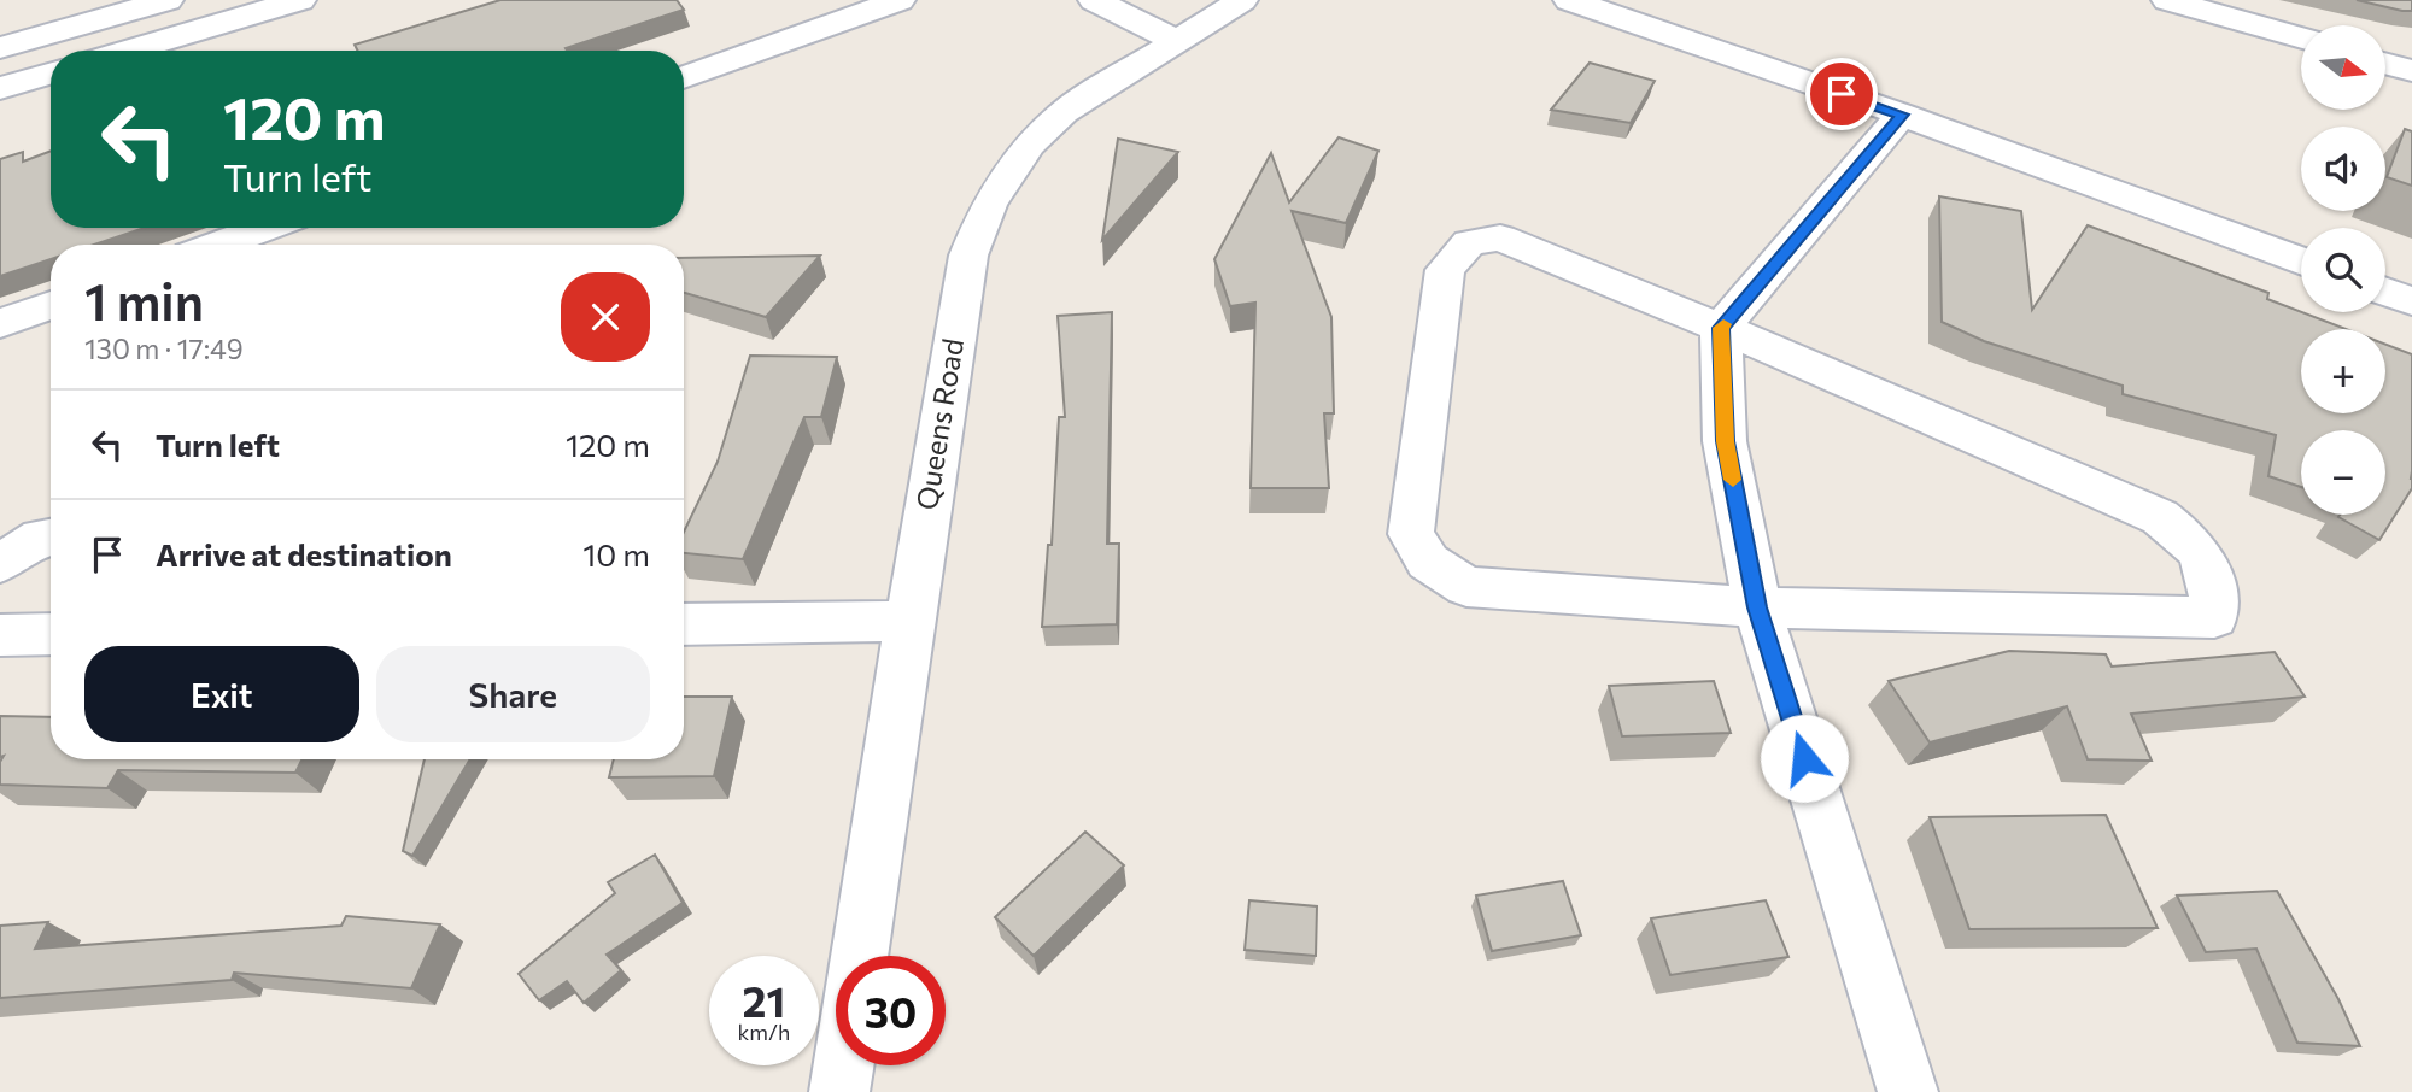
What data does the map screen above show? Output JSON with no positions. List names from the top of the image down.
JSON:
{
  "streets": {
    "street": ["Queens Road"]
  },
  "north": "right",
  "page": {
    "map_buttons": ["+", "−"],
    "turn": ["120 m", "Turn left"],
    "heading": ["1 min", "130 m · 17:49"],
    "list": [
      {
        "name": "Turn left",
        "value": "120 m"
      },
      {
        "name": "Arrive at destination",
        "value": "10 m"
      }
    ],
    "buttons": ["Exit", "Share"],
    "speed": "21 km/h",
    "limit": "30"
  }
}
